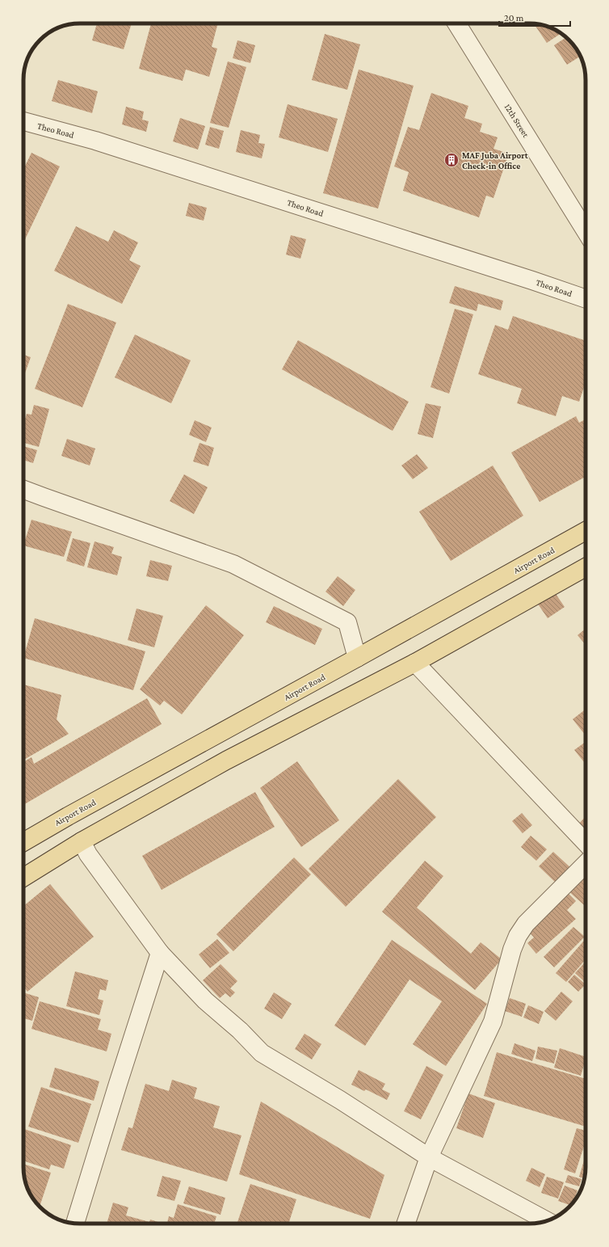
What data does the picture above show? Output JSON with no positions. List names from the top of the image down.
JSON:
{
  "streets": {
    "main road": ["Airport Road"],
    "street": ["12th Street", "Theo Road"]
  },
  "places": {
    "building": ["MAF Juba Airport Check-in Office"]
  },
  "scale_bar": "20 m"
}
